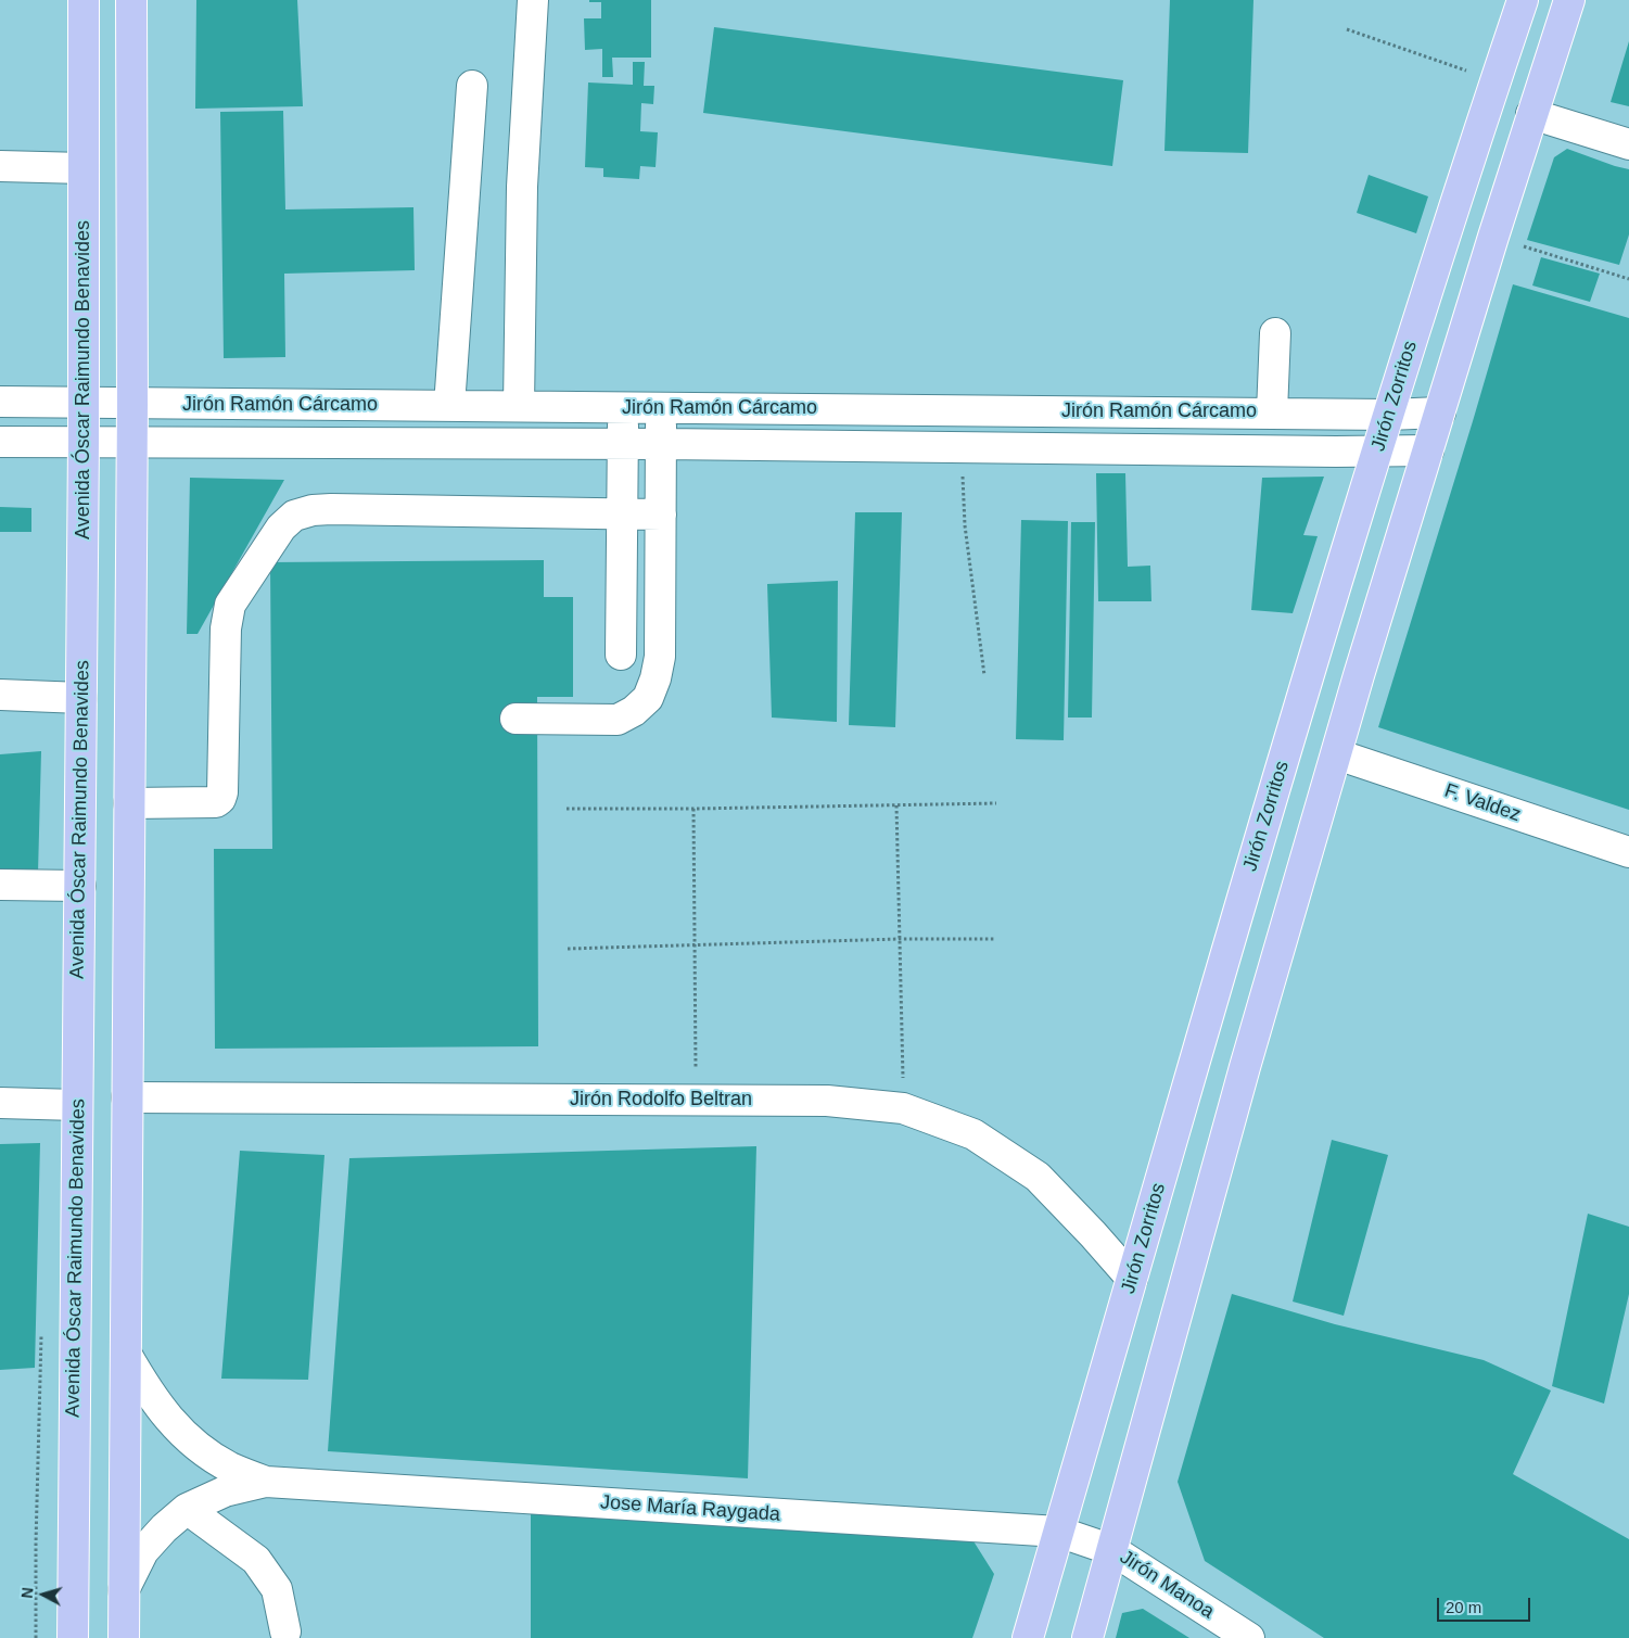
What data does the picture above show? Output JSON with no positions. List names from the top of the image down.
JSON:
{
  "streets": {
    "main road": ["Avenida Óscar Raimundo Benavides", "Jirón Zorritos"],
    "street": [
      "Jirón Ramón Cárcamo",
      "F. Valdez",
      "Jirón Rodolfo Beltran",
      "Jose María Raygada",
      "Jirón Manoa"
    ]
  },
  "crossings": [
    ["Avenida Óscar Raimundo Benavides", "Jirón Ramón Cárcamo"],
    ["Jirón Zorritos", "Jirón Ramón Cárcamo"],
    ["Jirón Zorritos", "Jirón Rodolfo Beltran"],
    ["Jirón Zorritos", "Jose María Raygada"],
    ["Jose María Raygada", "Jirón Manoa"]
  ],
  "scale_bar": "20 m",
  "north": "left"
}
